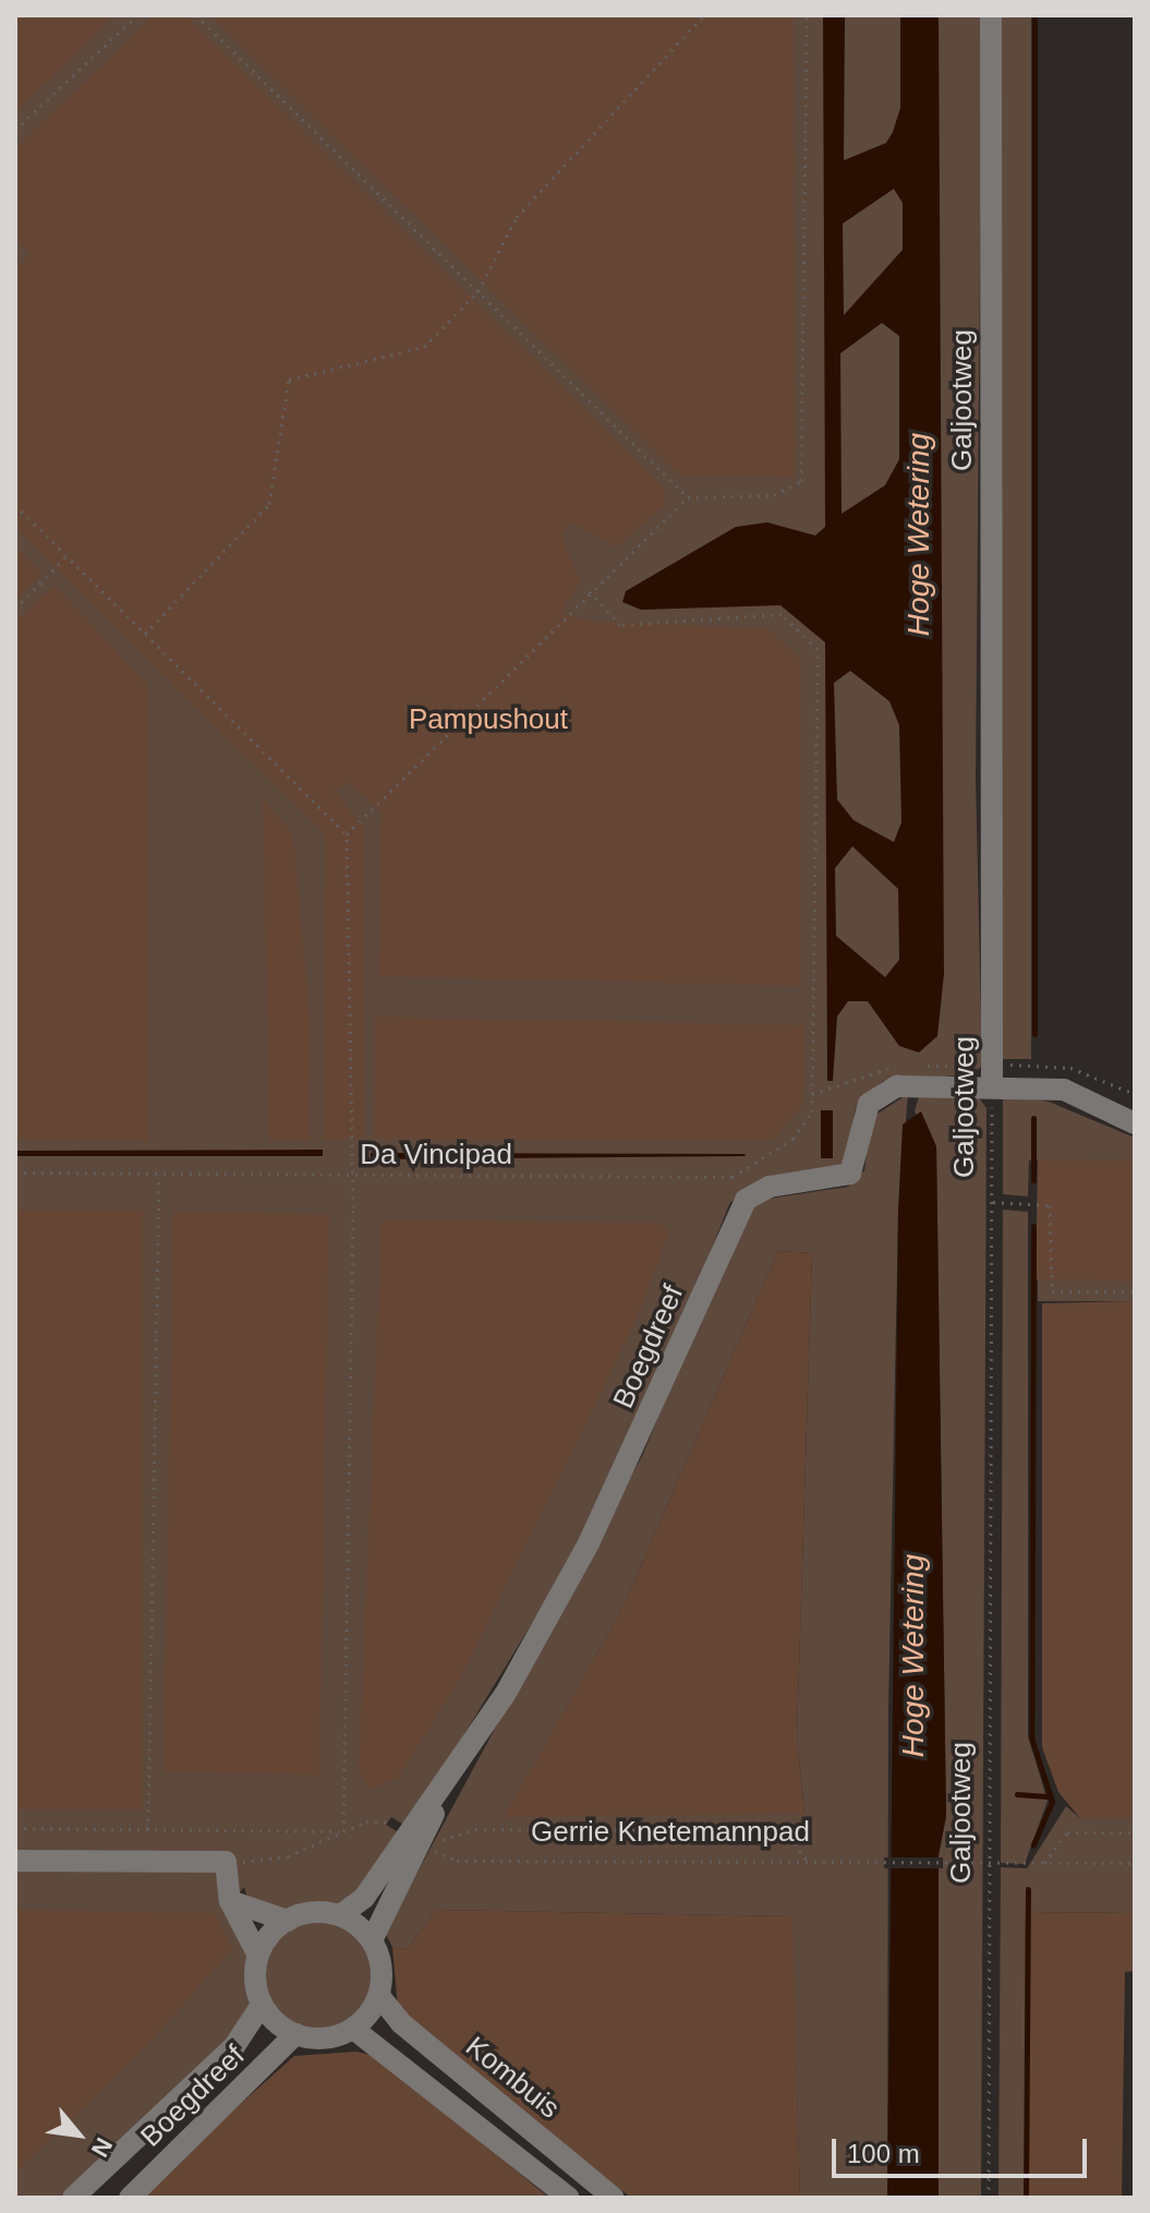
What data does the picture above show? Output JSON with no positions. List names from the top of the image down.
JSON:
{
  "streets": {
    "street": ["Galjootweg", "Boegdreef", "Kombuis"],
    "path": ["Da Vincipad", "Gerrie Knetemannpad"]
  },
  "crossings": [
    ["Galjootweg", "Boegdreef"],
    ["Galjootweg", "Gerrie Knetemannpad"],
    ["Boegdreef", "Gerrie Knetemannpad"],
    ["Boegdreef", "Kombuis"]
  ],
  "water": ["Hoge Wetering"],
  "parks": ["Pampushout"],
  "scale_bar": "100 m",
  "north": "bottom right"
}
